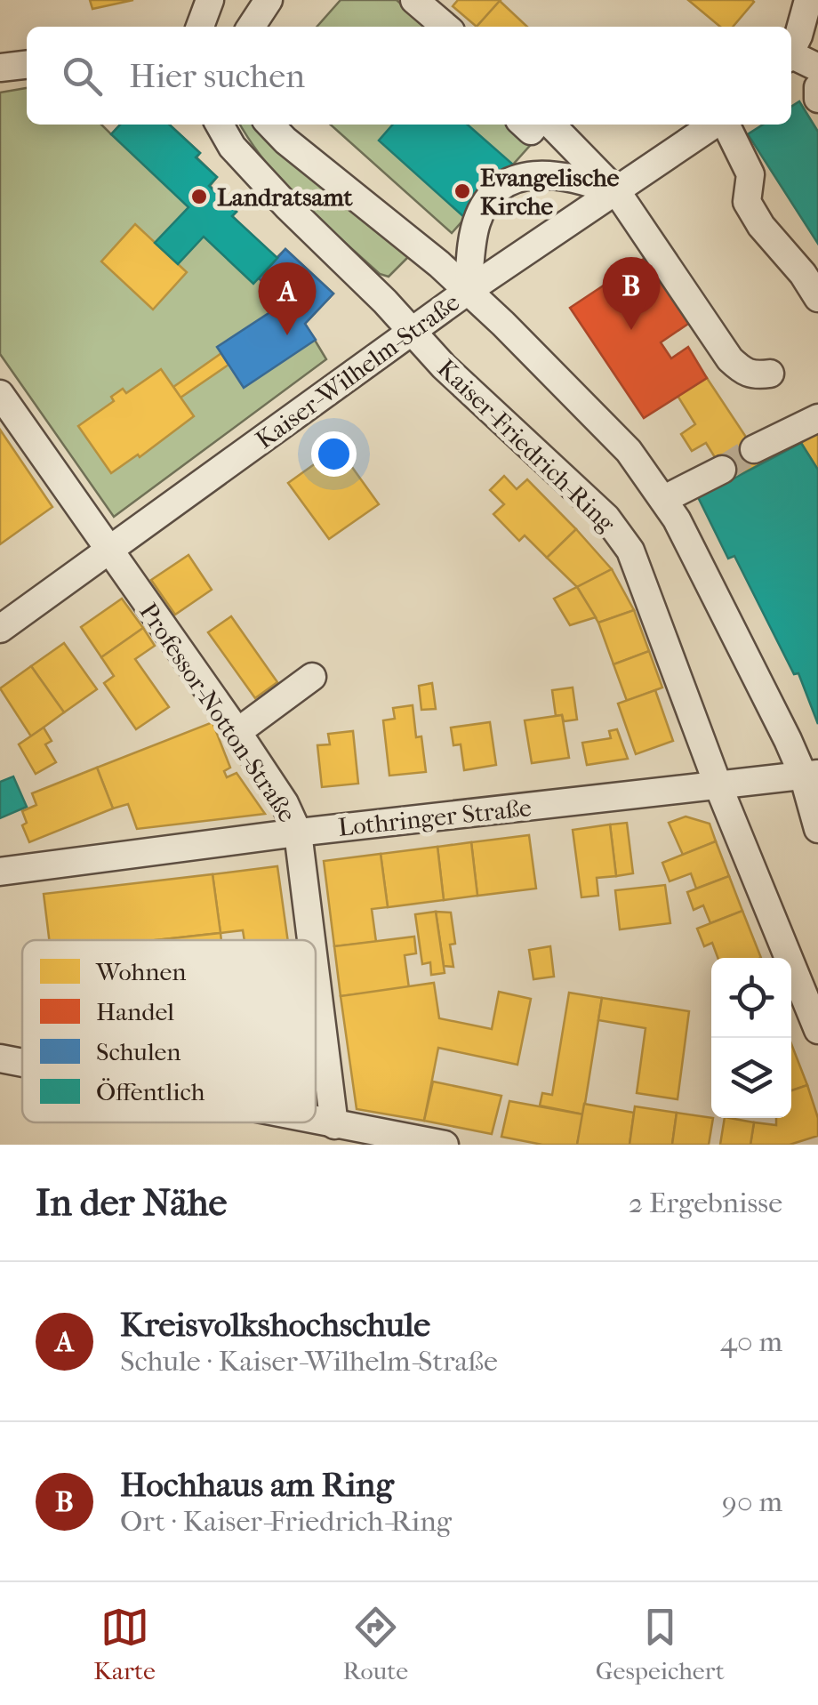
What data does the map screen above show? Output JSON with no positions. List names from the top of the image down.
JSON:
{
  "streets": {
    "street": [
      "Kaiser-Wilhelm-Straße",
      "Kaiser-Friedrich-Ring",
      "Professor-Notton-Straße",
      "Lothringer Straße"
    ]
  },
  "crossings": [
    ["Kaiser-Wilhelm-Straße", "Kaiser-Friedrich-Ring"],
    ["Kaiser-Wilhelm-Straße", "Professor-Notton-Straße"],
    ["Kaiser-Friedrich-Ring", "Lothringer Straße"],
    ["Professor-Notton-Straße", "Lothringer Straße"]
  ],
  "places": ["Evangelische Kirche", "Landratsamt"],
  "legend": [
    "Wohnen",
    "Handel",
    "Schulen",
    "Öffentlich"
  ],
  "page": {
    "search": "Hier suchen",
    "pins": ["B", "A"],
    "heading": ["In der Nähe", "2 Ergebnisse"],
    "list": [
      {
        "mark": "A",
        "name": "Kreisvolkshochschule",
        "note": "Schule · Kaiser-Wilhelm-Straße",
        "value": "40 m"
      },
      {
        "mark": "B",
        "name": "Hochhaus am Ring",
        "note": "Ort · Kaiser-Friedrich-Ring",
        "value": "90 m"
      }
    ],
    "nav": ["Karte", "Route", "Gespeichert"]
  }
}
